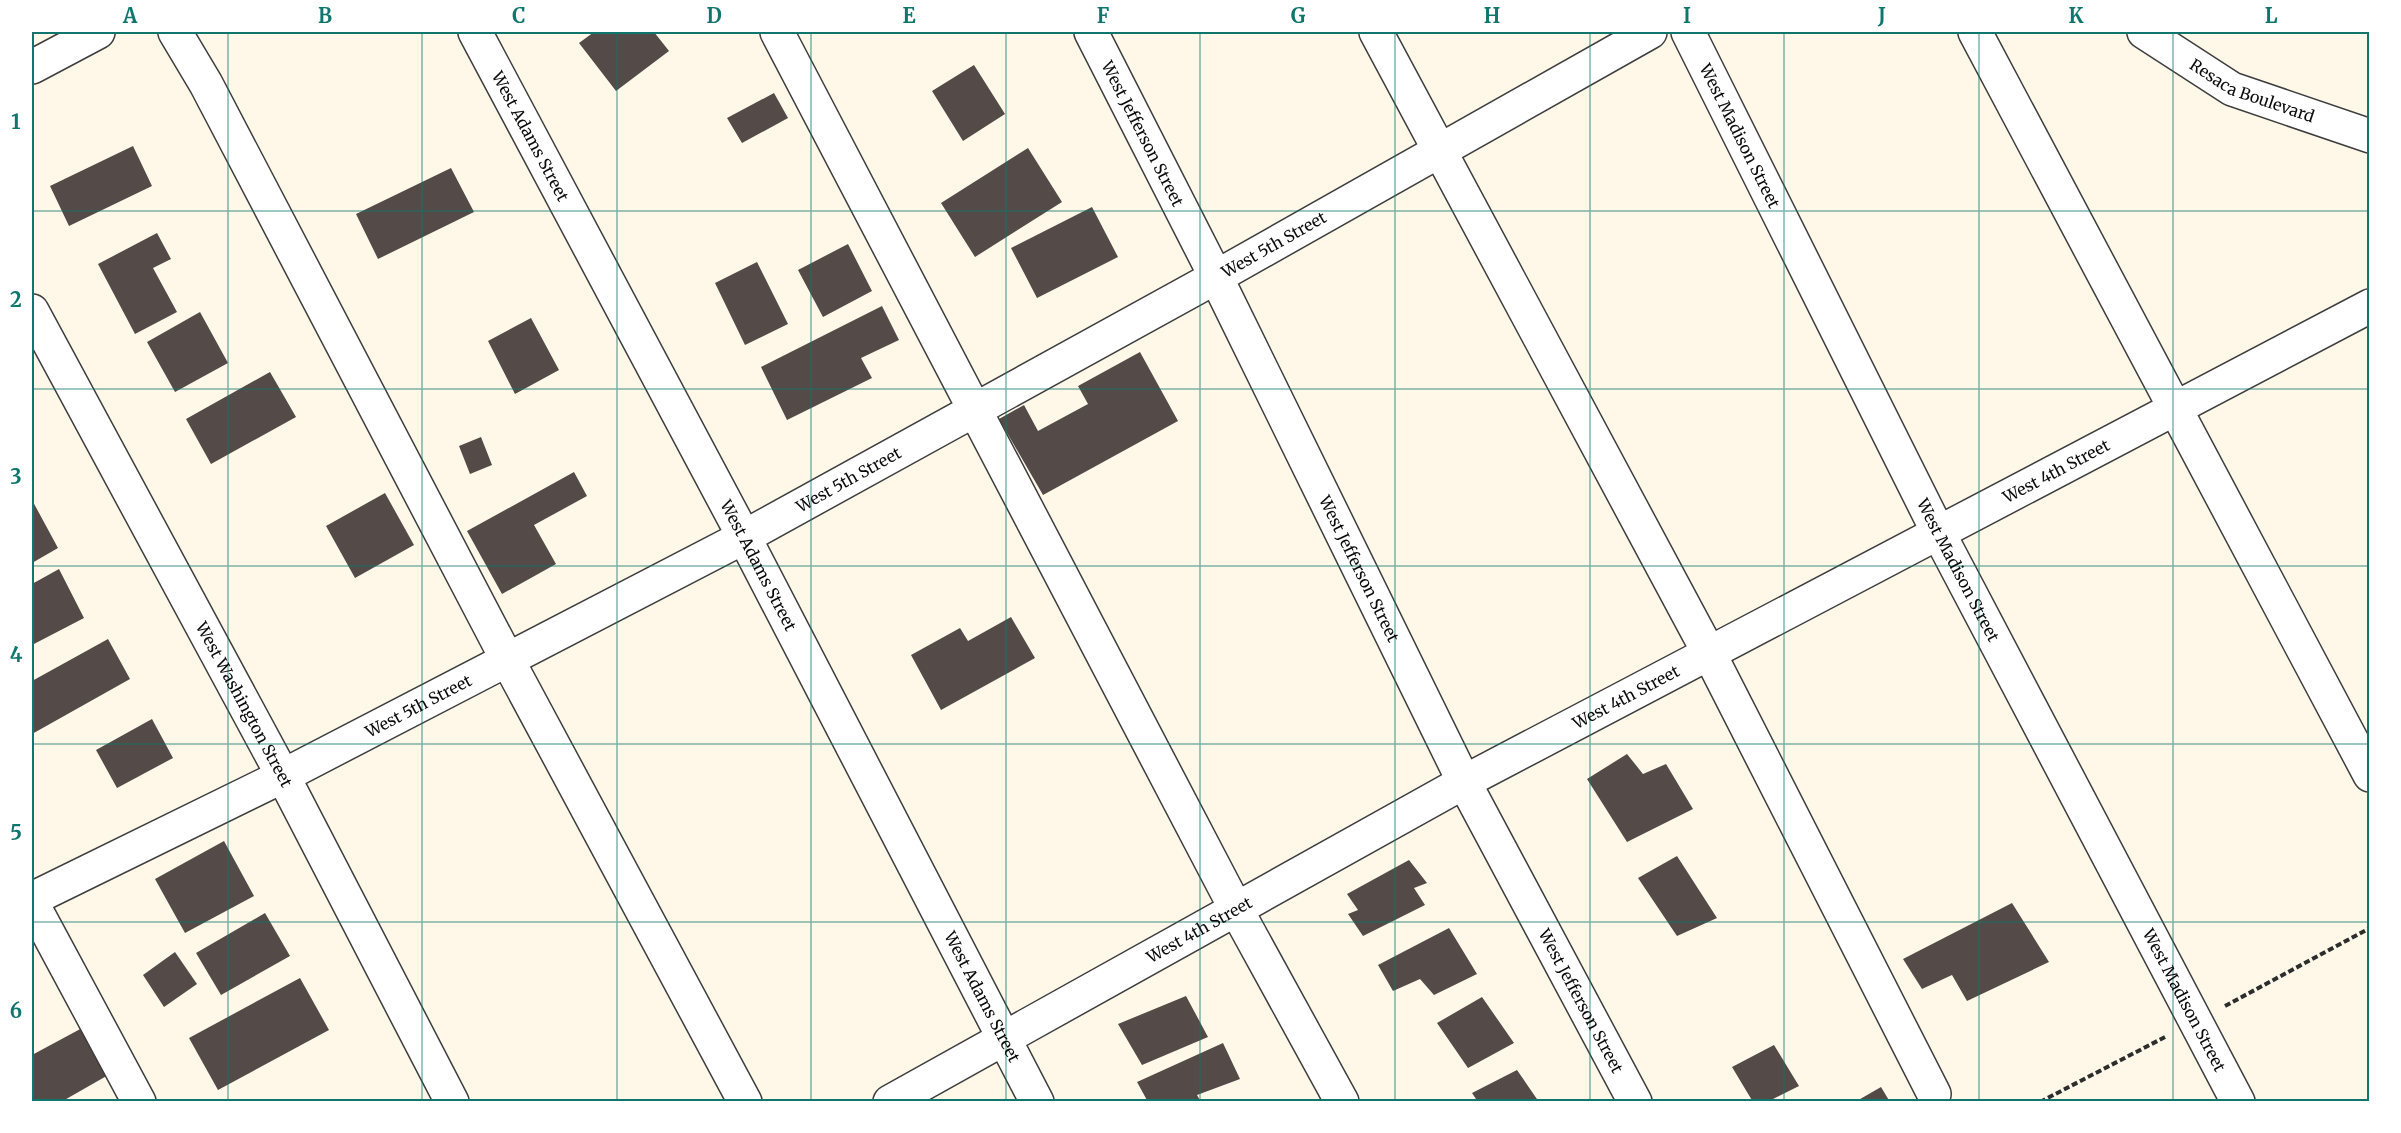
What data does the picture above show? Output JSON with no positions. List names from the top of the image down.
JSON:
{
  "streets": {
    "street": [
      "Resaca Boulevard",
      "West Jefferson Street",
      "West Madison Street",
      "West Adams Street",
      "West 5th Street",
      "West 4th Street",
      "West Washington Street"
    ]
  },
  "crossings": [
    ["West Jefferson Street", "West 5th Street"],
    ["West Jefferson Street", "West 4th Street"],
    ["West Madison Street", "West 4th Street"],
    ["West Adams Street", "West 5th Street"],
    ["West Adams Street", "West 4th Street"],
    ["West 5th Street", "West Washington Street"]
  ],
  "grid": {
    "columns": [
      "A",
      "B",
      "C",
      "D",
      "E",
      "F",
      "G",
      "H",
      "I",
      "J",
      "K",
      "L"
    ],
    "rows": [
      "1",
      "2",
      "3",
      "4",
      "5",
      "6"
    ]
  }
}
